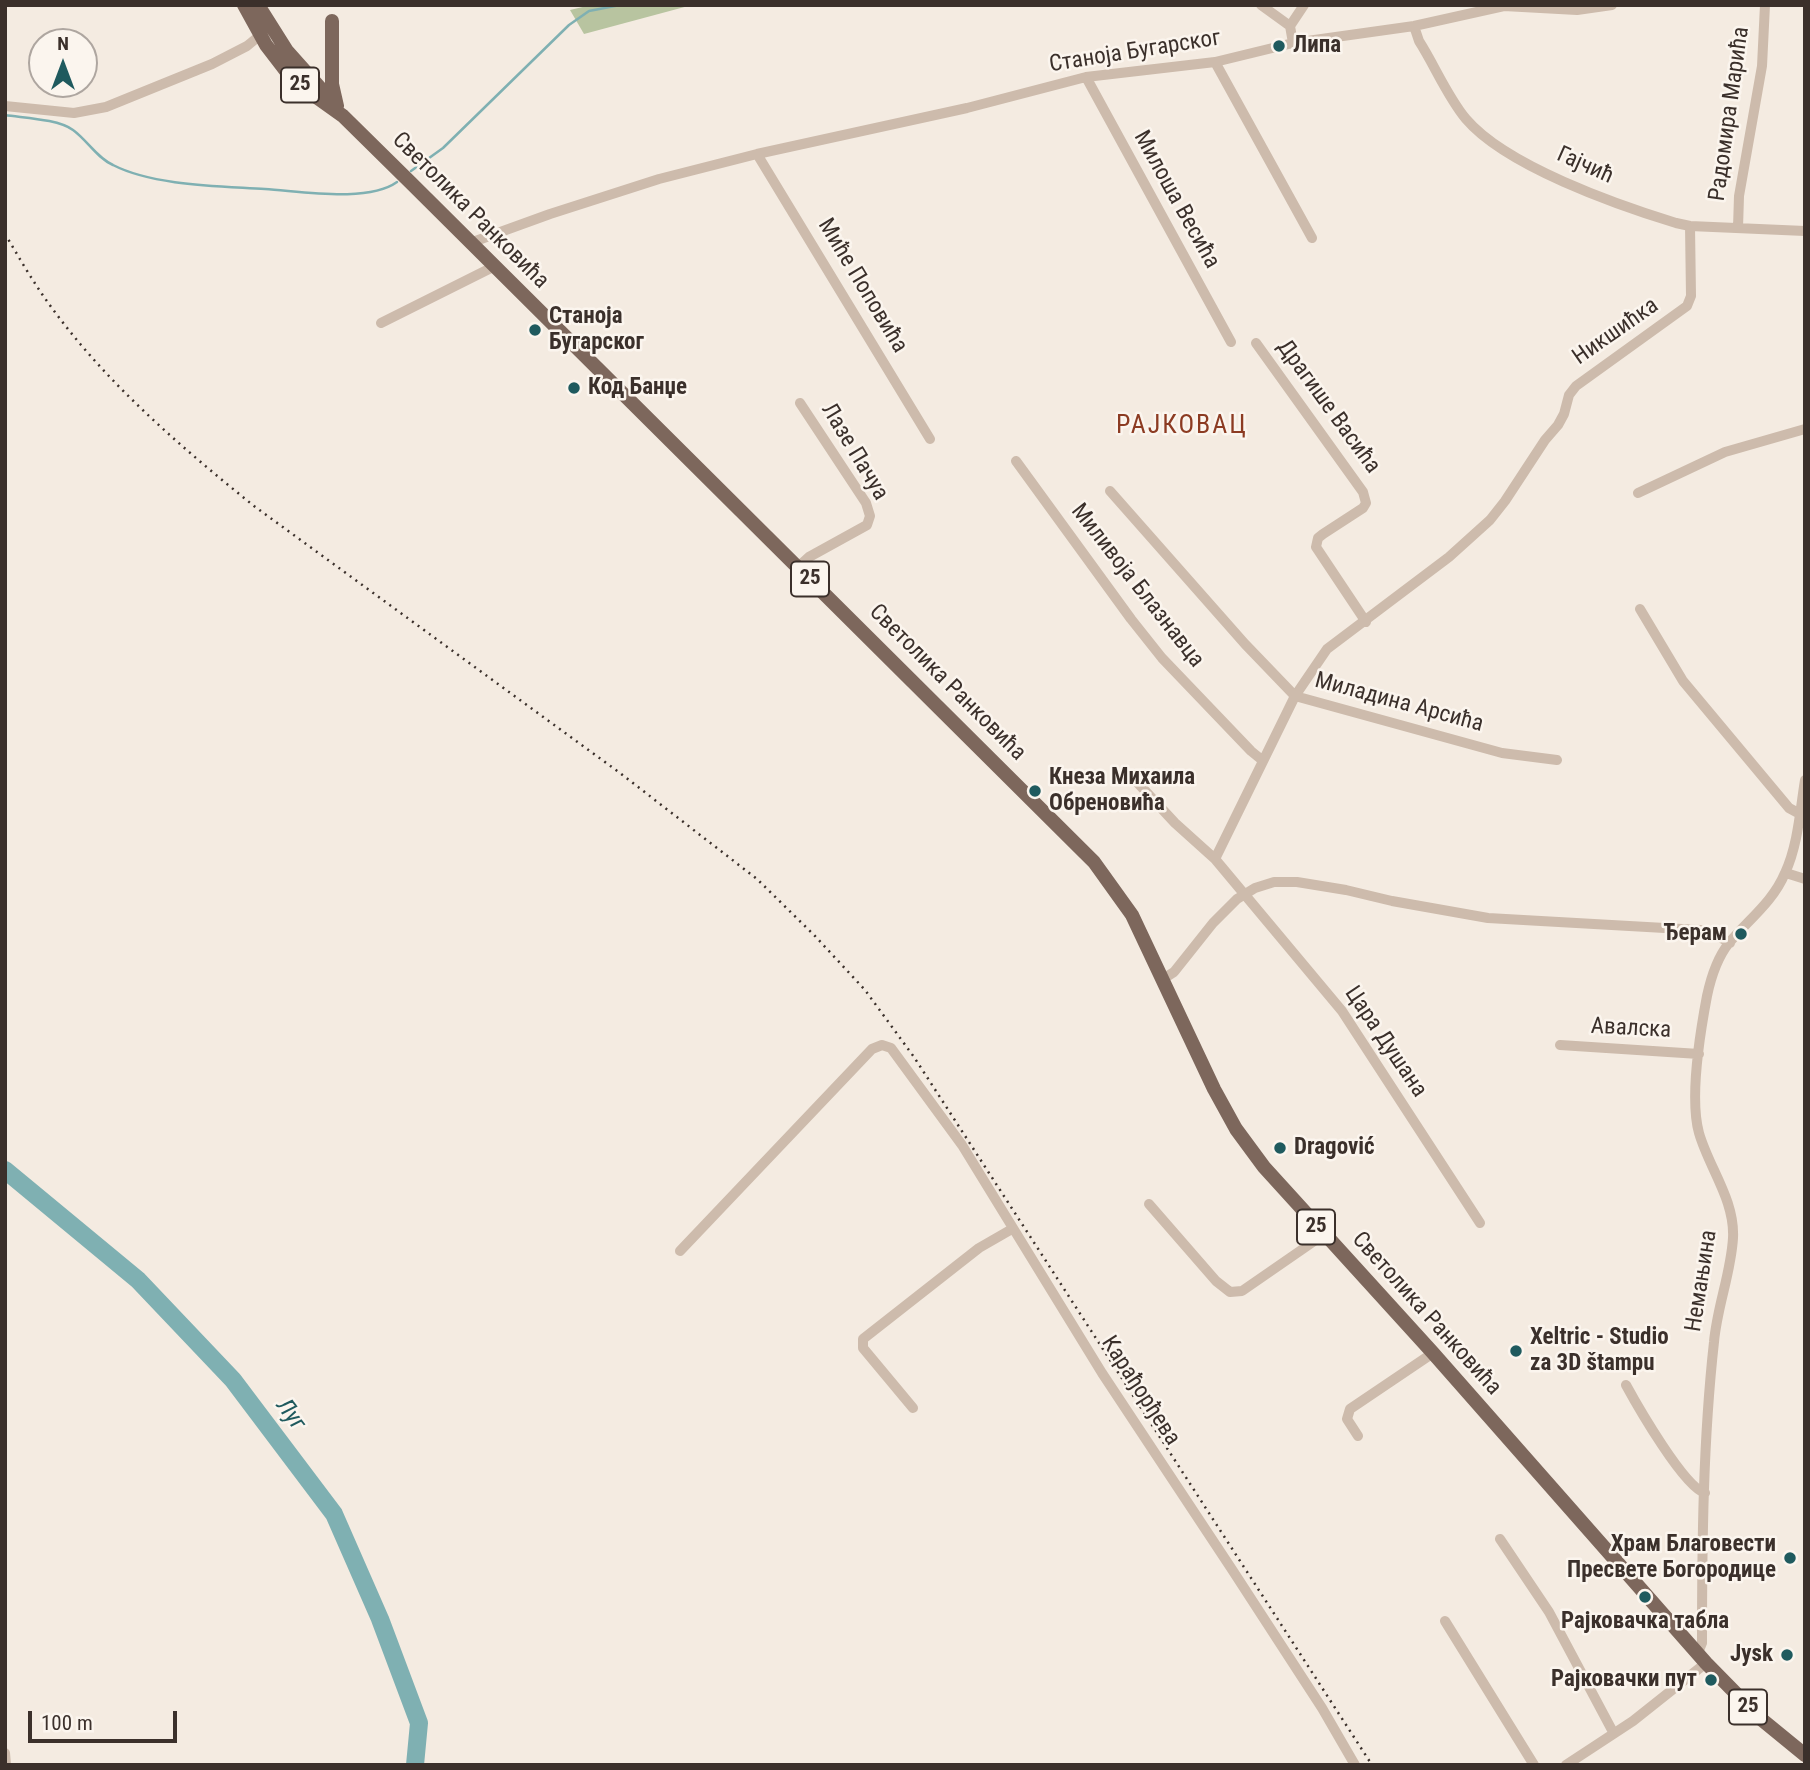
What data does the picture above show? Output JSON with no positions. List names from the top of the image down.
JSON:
{
  "streets": {
    "main road": ["25", "Светолика Ранковића"],
    "street": [
      "Станоја Бугарског",
      "Радомира Марића",
      "Гајчић",
      "Милоша Весића",
      "Миће Поповића",
      "Никшићка",
      "Драгише Васића",
      "Лазе Пачуа",
      "Миливоја Блазнавца",
      "Миладина Арсића",
      "Авалска",
      "Цара Душана",
      "Немањина",
      "Карађорђева"
    ]
  },
  "crossings": [
    ["Станоја Бугарског", "Гајчић"],
    ["Станоја Бугарског", "Милоша Весића"],
    ["Станоја Бугарског", "Светолика Ранковића"],
    ["Станоја Бугарског", "Миће Поповића"],
    ["25", "Светолика Ранковића"],
    ["25", "Немањина"],
    ["Радомира Марића", "Гајчић"],
    ["Гајчић", "Никшићка"],
    ["Светолика Ранковића", "Лазе Пачуа"],
    ["Светолика Ранковића", "Немањина"],
    ["Никшићка", "Драгише Васића"],
    ["Авалска", "Немањина"]
  ],
  "districts": ["РАЈКОВАЦ"],
  "water": ["Луг"],
  "places": [
    "Липа",
    "Станоја Бугарског",
    "Код Банџе",
    "Кнеза Михаила Обреновића",
    "Ђерам",
    "Dragović",
    "Xeltric - Studio za 3D štampu",
    "Храм Благовести Пресвете Богородице",
    "Рајковачка табла",
    "Jysk",
    "Рајковачки пут"
  ],
  "scale_bar": "100 m",
  "north": "top"
}
